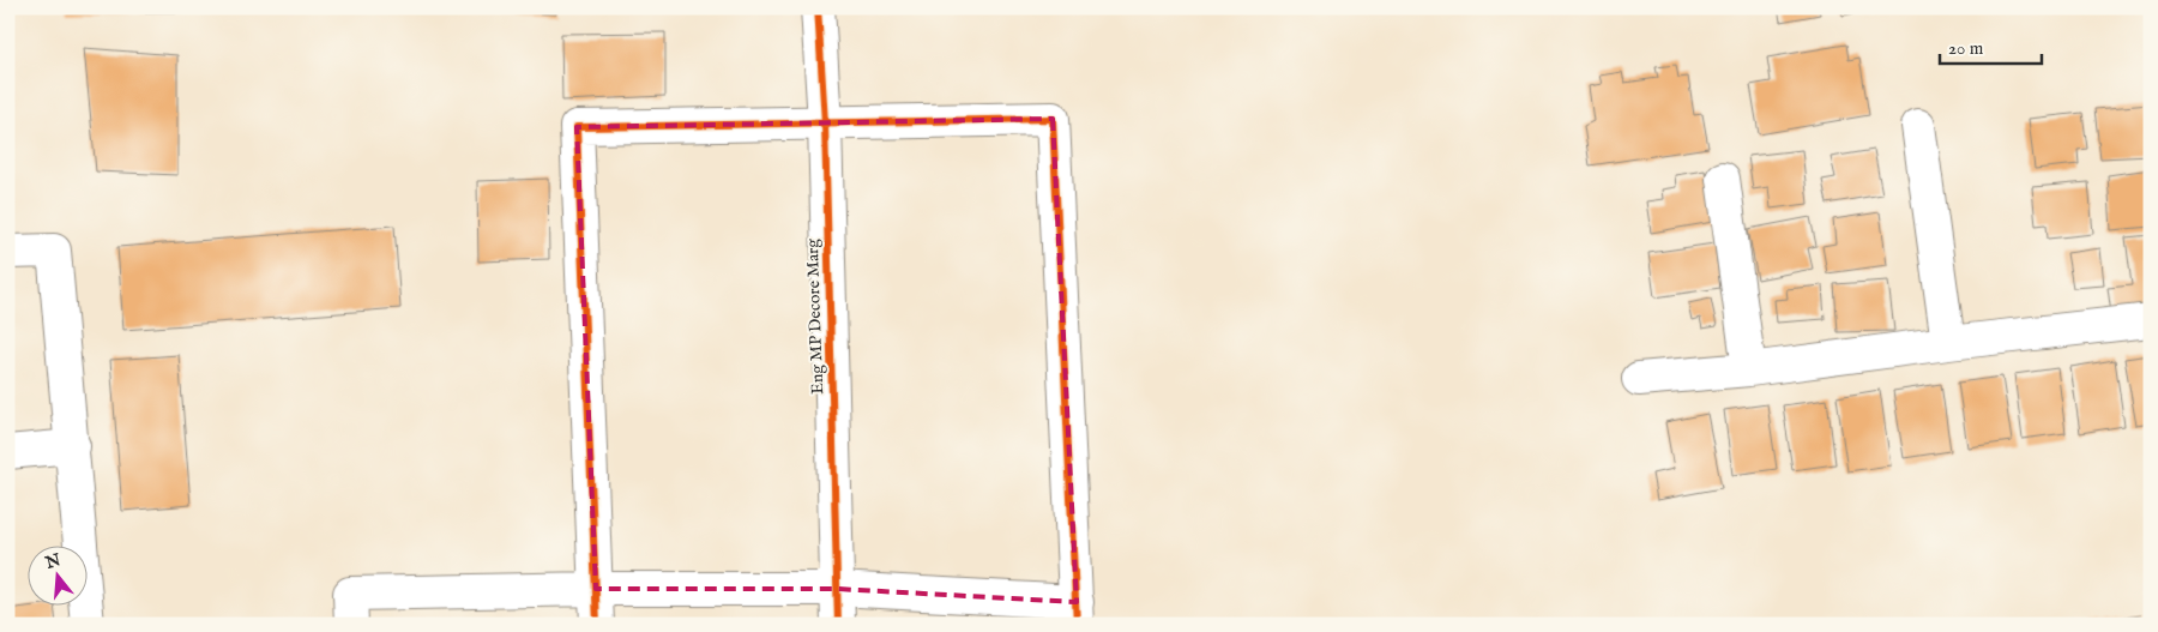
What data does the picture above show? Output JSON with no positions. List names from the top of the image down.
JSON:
{
  "streets": {
    "street": ["Eng MP Decore Marg"]
  },
  "scale_bar": "20 m",
  "north": "top"
}
